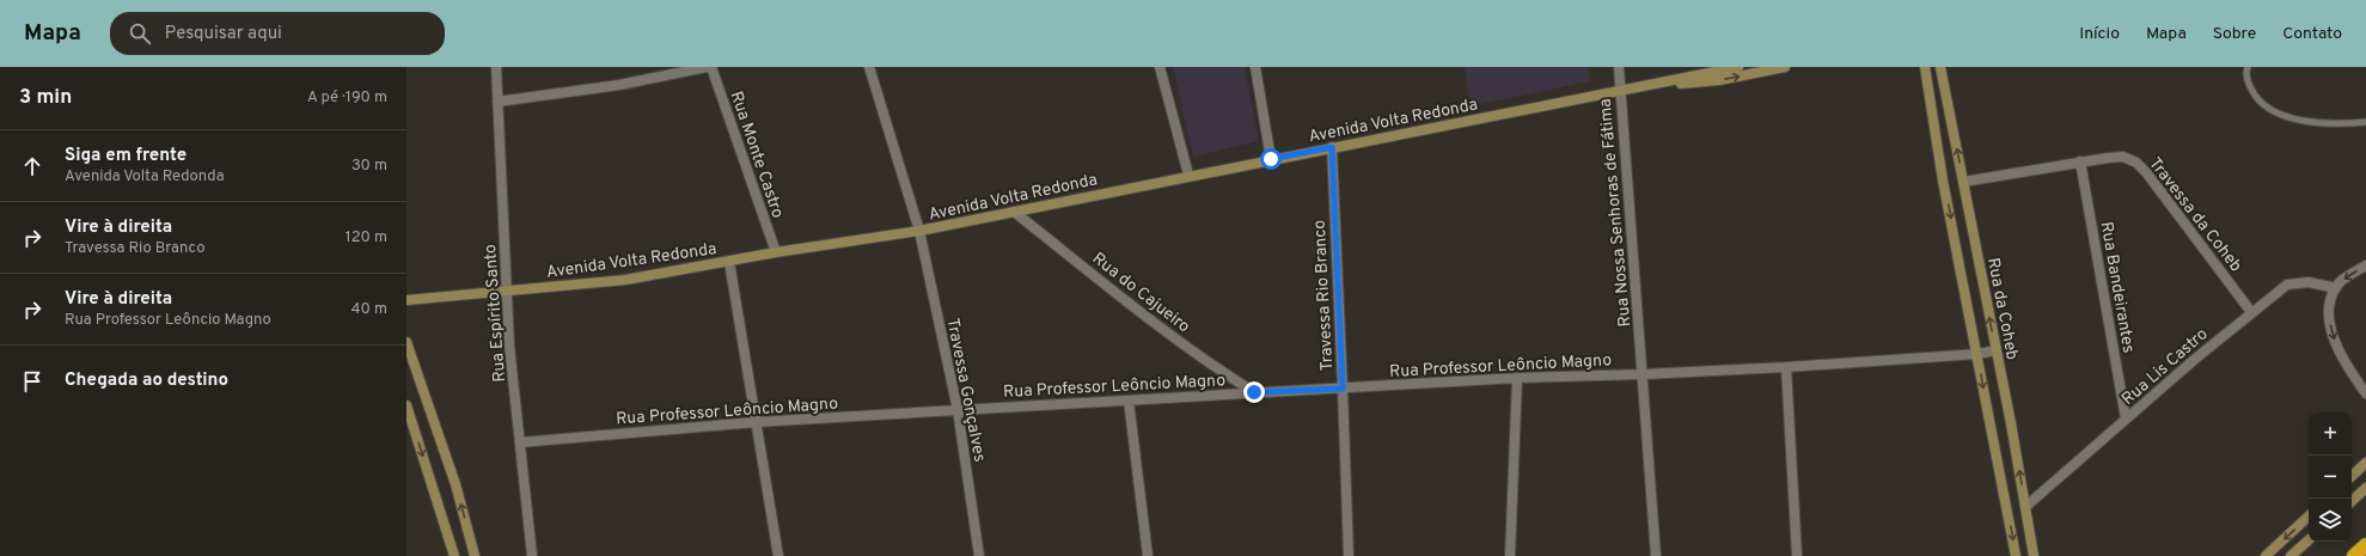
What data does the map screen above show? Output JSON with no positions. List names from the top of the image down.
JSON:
{
  "streets": {
    "street": [
      "Avenida Volta Redonda",
      "Rua Monte Castro",
      "Rua Nossa Senhoras de Fátima",
      "Travessa da Coheb",
      "Rua Bandeirantes",
      "Rua do Cajueiro",
      "Travessa Rio Branco",
      "Rua da Coheb",
      "Rua Espírito Santo",
      "Rua Professor Leôncio Magno",
      "Rua Lis Castro",
      "Travessa Gonçalves"
    ]
  },
  "crossings": [
    ["Avenida Volta Redonda", "Rua Monte Castro"],
    ["Avenida Volta Redonda", "Rua Nossa Senhoras de Fátima"],
    ["Avenida Volta Redonda", "Rua do Cajueiro"],
    ["Avenida Volta Redonda", "Travessa Rio Branco"],
    ["Avenida Volta Redonda", "Rua Espírito Santo"],
    ["Avenida Volta Redonda", "Travessa Gonçalves"],
    ["Rua Nossa Senhoras de Fátima", "Rua Professor Leôncio Magno"],
    ["Travessa da Coheb", "Rua Bandeirantes"],
    ["Travessa da Coheb", "Rua da Coheb"],
    ["Travessa da Coheb", "Rua Lis Castro"],
    ["Rua Bandeirantes", "Rua Lis Castro"],
    ["Rua do Cajueiro", "Rua Professor Leôncio Magno"],
    ["Travessa Rio Branco", "Rua Professor Leôncio Magno"],
    ["Rua da Coheb", "Rua Professor Leôncio Magno"],
    ["Rua da Coheb", "Rua Lis Castro"],
    ["Rua Espírito Santo", "Rua Professor Leôncio Magno"],
    ["Rua Professor Leôncio Magno", "Travessa Gonçalves"]
  ],
  "page": {
    "header": "Mapa",
    "search": "Pesquisar aqui",
    "nav": [
      "Início",
      "Mapa",
      "Sobre",
      "Contato"
    ],
    "heading": ["3 min", "A pé · 190 m"],
    "list": [
      ["Siga em frente", "Avenida Volta Redonda", "30 m"],
      ["Vire à direita", "Travessa Rio Branco", "120 m"],
      ["Vire à direita", "Rua Professor Leôncio Magno", "40 m"],
      "Chegada ao destino"
    ],
    "map_buttons": ["+", "−"]
  }
}
